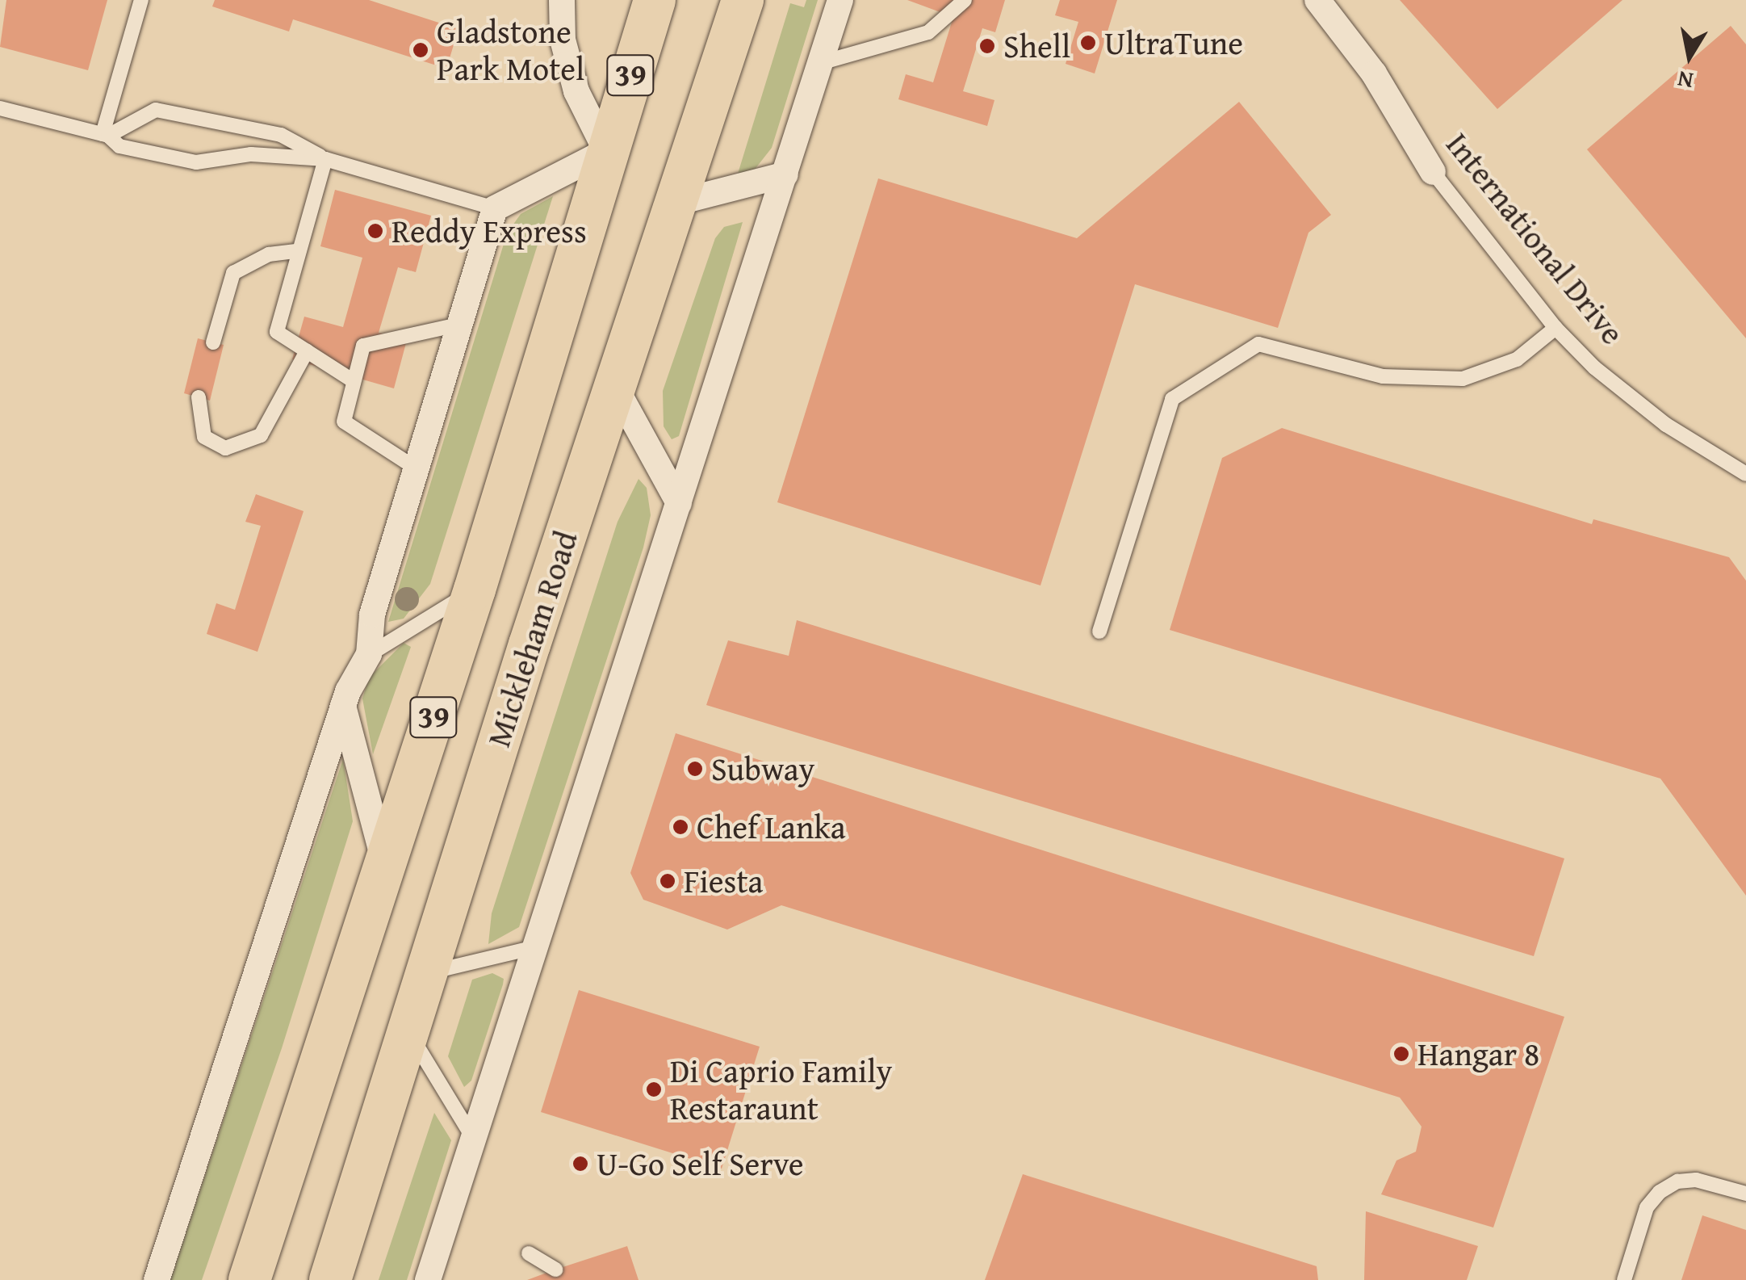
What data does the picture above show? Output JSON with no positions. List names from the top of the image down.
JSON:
{
  "streets": {
    "main road": ["39", "Mickleham Road"],
    "street": ["International Drive"]
  },
  "places": [
    "UltraTune",
    "Shell",
    "Gladstone Park Motel",
    "Reddy Express",
    "Subway",
    "Chef Lanka",
    "Fiesta",
    "Hangar 8",
    "Di Caprio Family Restaraunt",
    "U-Go Self Serve"
  ],
  "north": "bottom"
}
